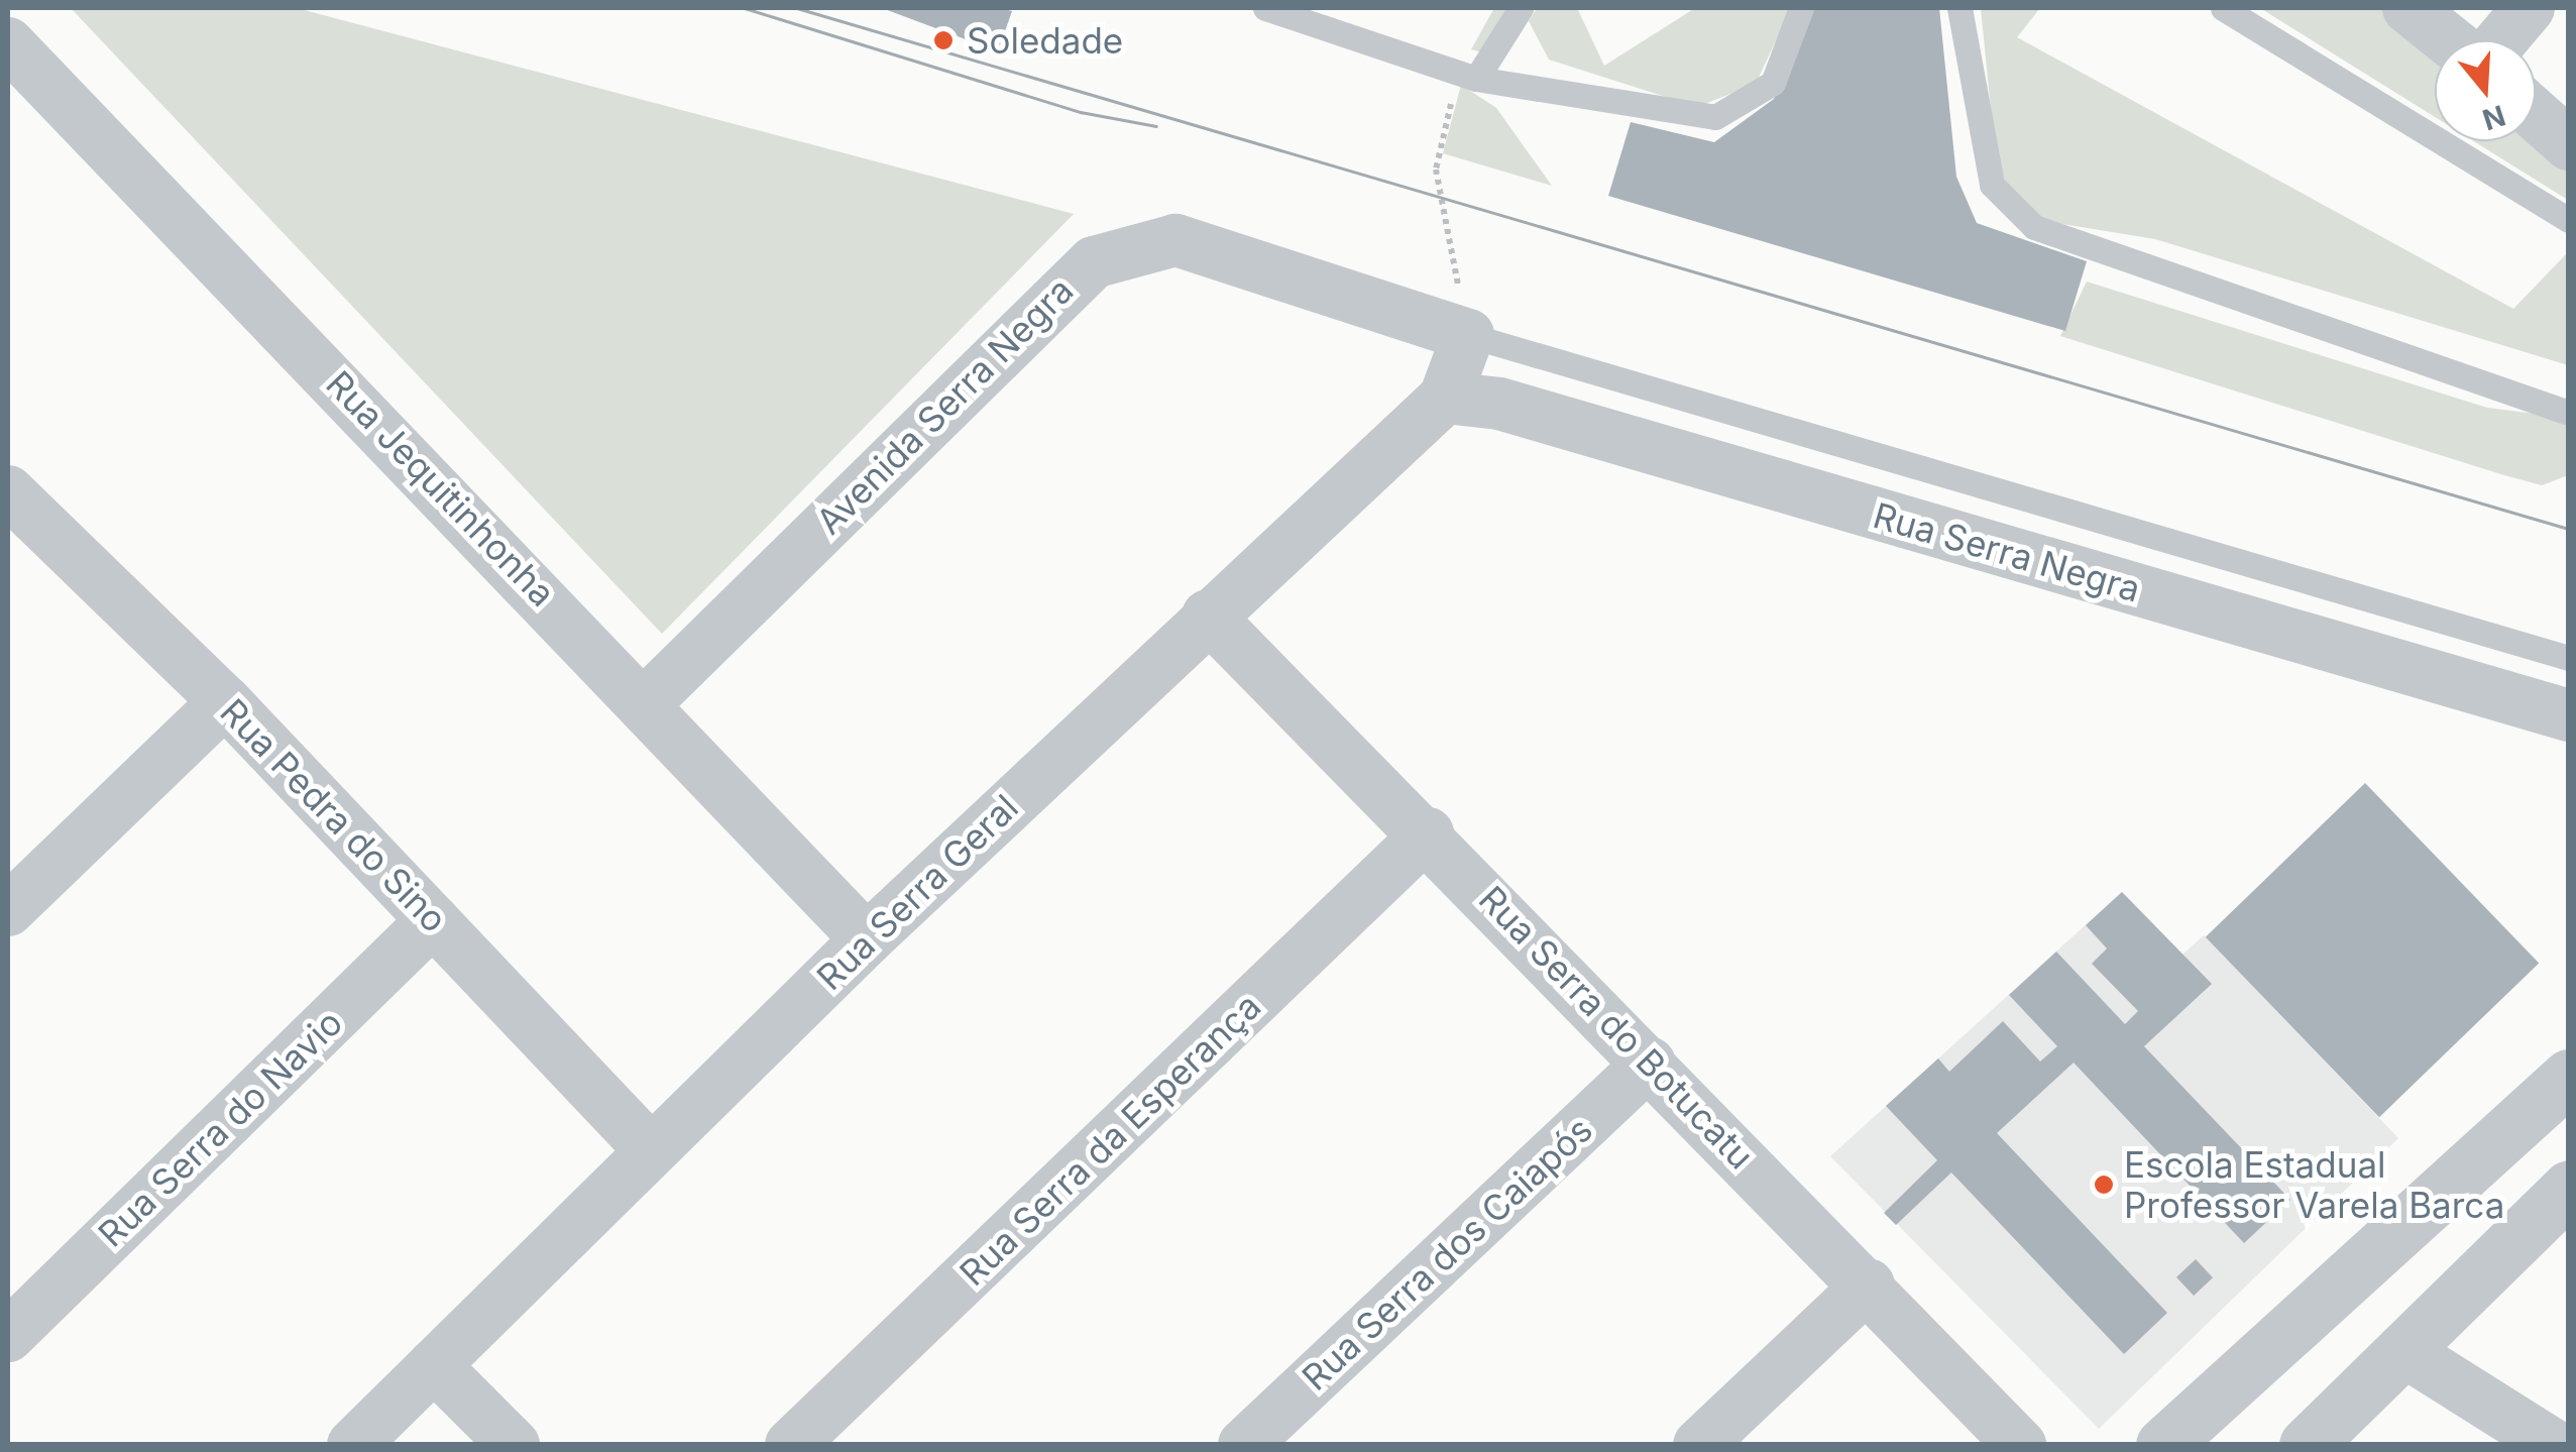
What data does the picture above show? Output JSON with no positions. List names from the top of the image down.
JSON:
{
  "streets": {
    "street": [
      "Avenida Serra Negra",
      "Rua Jequitinhonha",
      "Rua Serra Negra",
      "Rua Pedra do Sino",
      "Rua Serra Geral",
      "Rua Serra do Botucatu",
      "Rua Serra do Navio",
      "Rua Serra da Esperança",
      "Rua Serra dos Caiapós"
    ]
  },
  "crossings": [
    ["Avenida Serra Negra", "Rua Jequitinhonha"],
    ["Avenida Serra Negra", "Rua Serra Geral"],
    ["Rua Jequitinhonha", "Rua Serra Geral"],
    ["Rua Serra Negra", "Rua Serra Geral"],
    ["Rua Pedra do Sino", "Rua Serra Geral"],
    ["Rua Pedra do Sino", "Rua Serra do Navio"],
    ["Rua Serra Geral", "Rua Serra do Botucatu"],
    ["Rua Serra do Botucatu", "Rua Serra da Esperança"],
    ["Rua Serra do Botucatu", "Rua Serra dos Caiapós"]
  ],
  "places": ["Soledade", "Escola Estadual Professor Varela Barca"],
  "north": "bottom"
}
